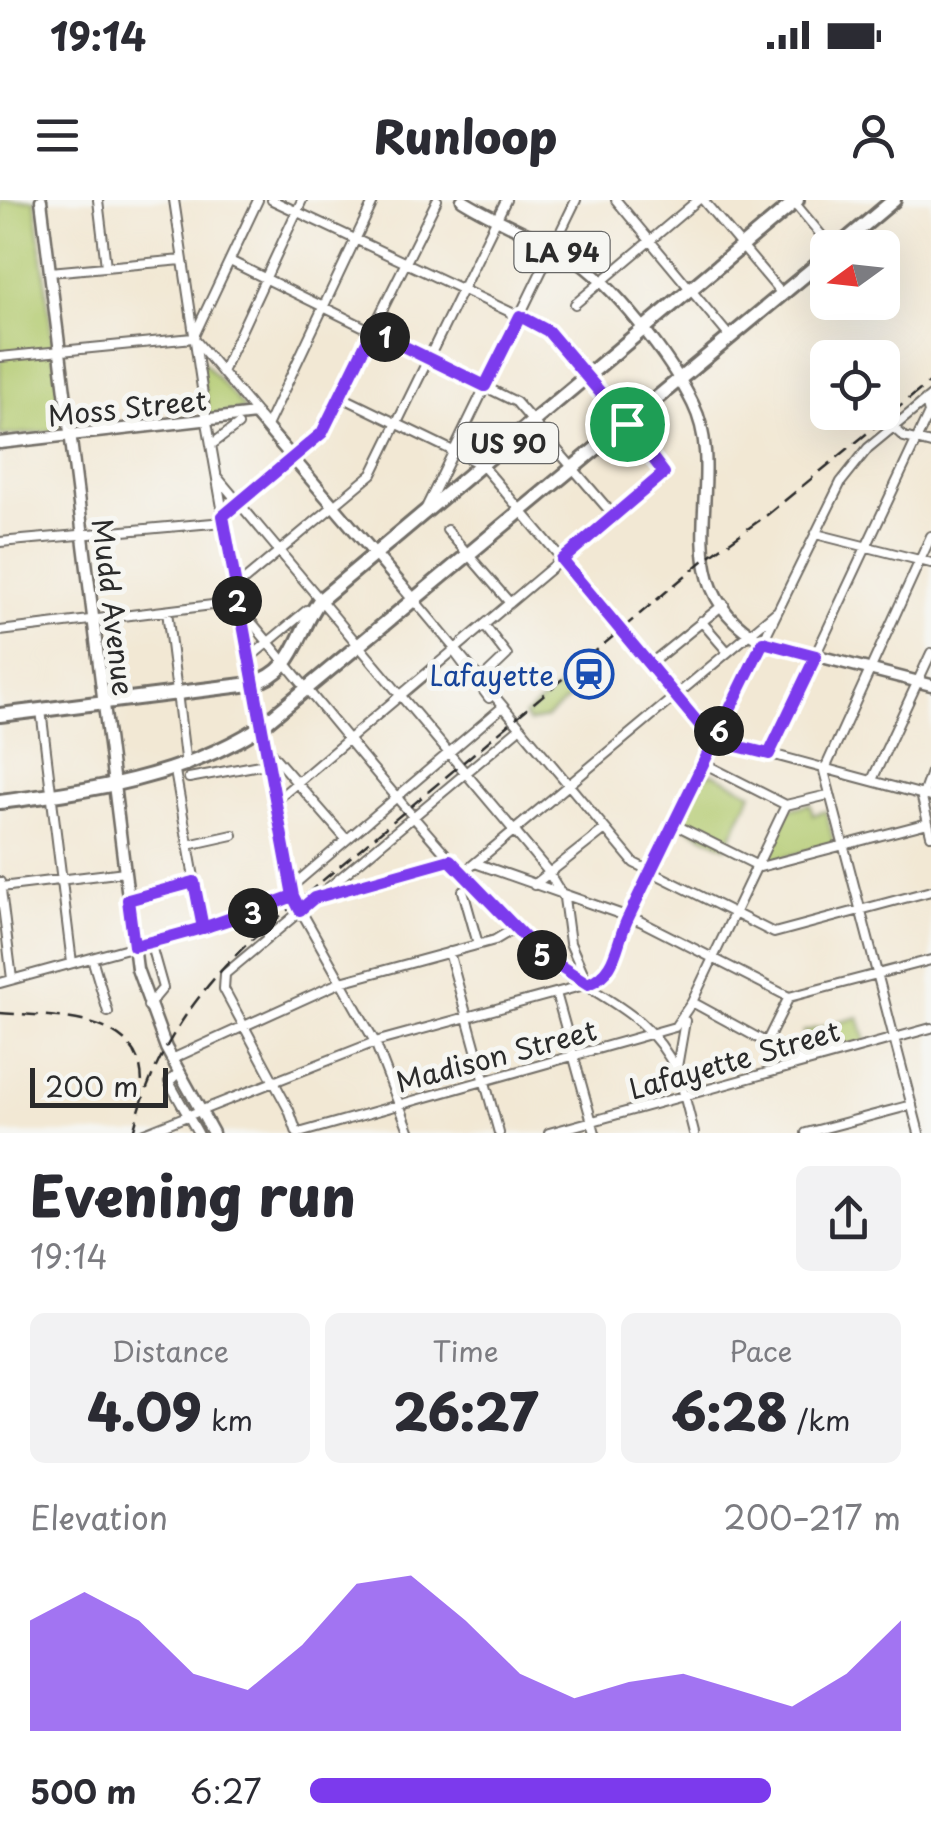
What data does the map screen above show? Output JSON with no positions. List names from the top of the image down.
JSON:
{
  "streets": {
    "highway": ["US 90"],
    "main road": ["LA 94", "Moss Street", "Mudd Avenue"],
    "street": ["Madison Street", "Lafayette Street"]
  },
  "crossings": [
    ["LA 94", "US 90"],
    ["Moss Street", "Mudd Avenue"],
    ["US 90", "Mudd Avenue"]
  ],
  "places": {
    "station": ["Lafayette"]
  },
  "scale_bar": "200 m",
  "north": "left",
  "page": {
    "status": "19:14",
    "header": "Runloop",
    "pins": [
      "1",
      "2",
      "6",
      "3",
      "5"
    ],
    "scale": "200 m",
    "heading": ["Evening run", "19:14"],
    "stats": [
      ["Distance", "4.09 km"],
      ["Time", "26:27"],
      ["Pace", "6:28 /km"]
    ],
    "chart": ["Elevation", "200–217 m"],
    "list": [
      {
        "name": "500 m",
        "note": "6:27"
      }
    ]
  }
}
